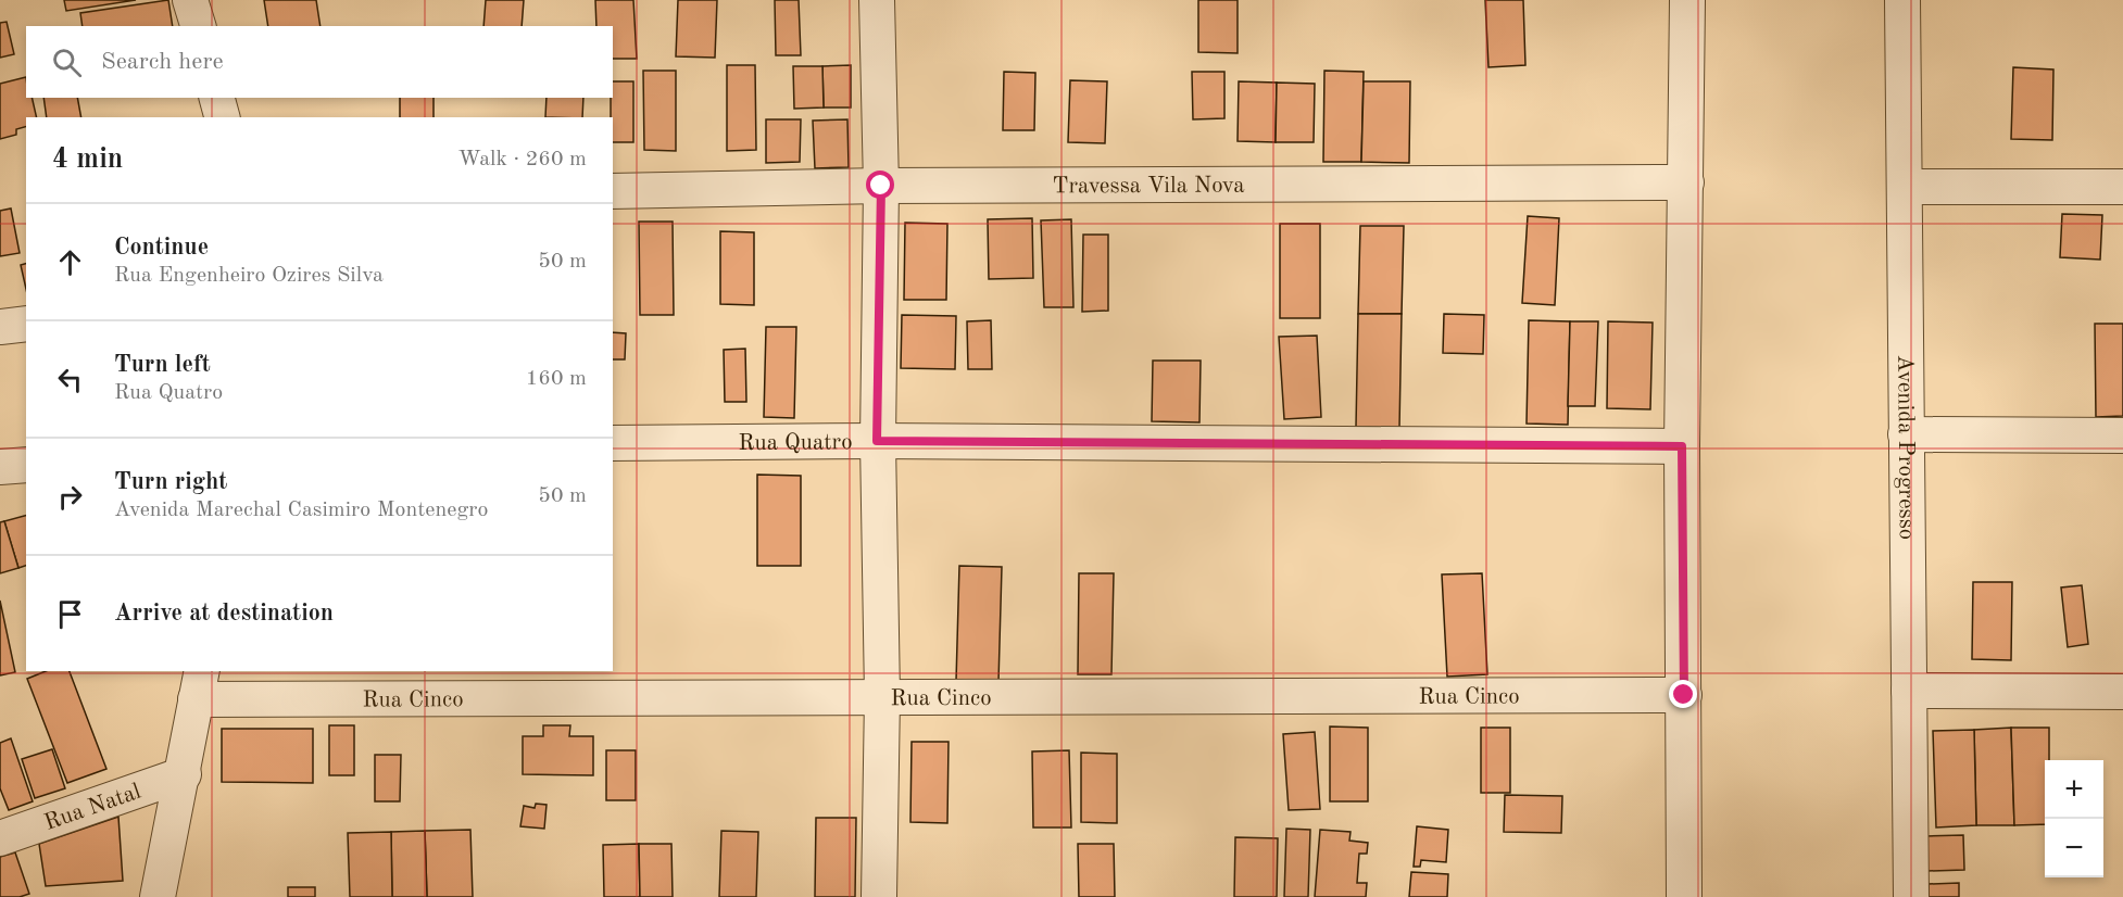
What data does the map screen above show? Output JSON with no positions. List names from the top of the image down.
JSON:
{
  "streets": {
    "street": [
      "Travessa Vila Nova",
      "Rua Quatro",
      "Avenida Progresso",
      "Rua Cinco",
      "Rua Natal"
    ]
  },
  "page": {
    "search": "Search here",
    "heading": ["4 min", "Walk · 260 m"],
    "list": [
      ["Continue", "Rua Engenheiro Ozires Silva", "50 m"],
      ["Turn left", "Rua Quatro", "160 m"],
      ["Turn right", "Avenida Marechal Casimiro Montenegro", "50 m"],
      "Arrive at destination"
    ],
    "map_buttons": ["+", "−"]
  }
}
